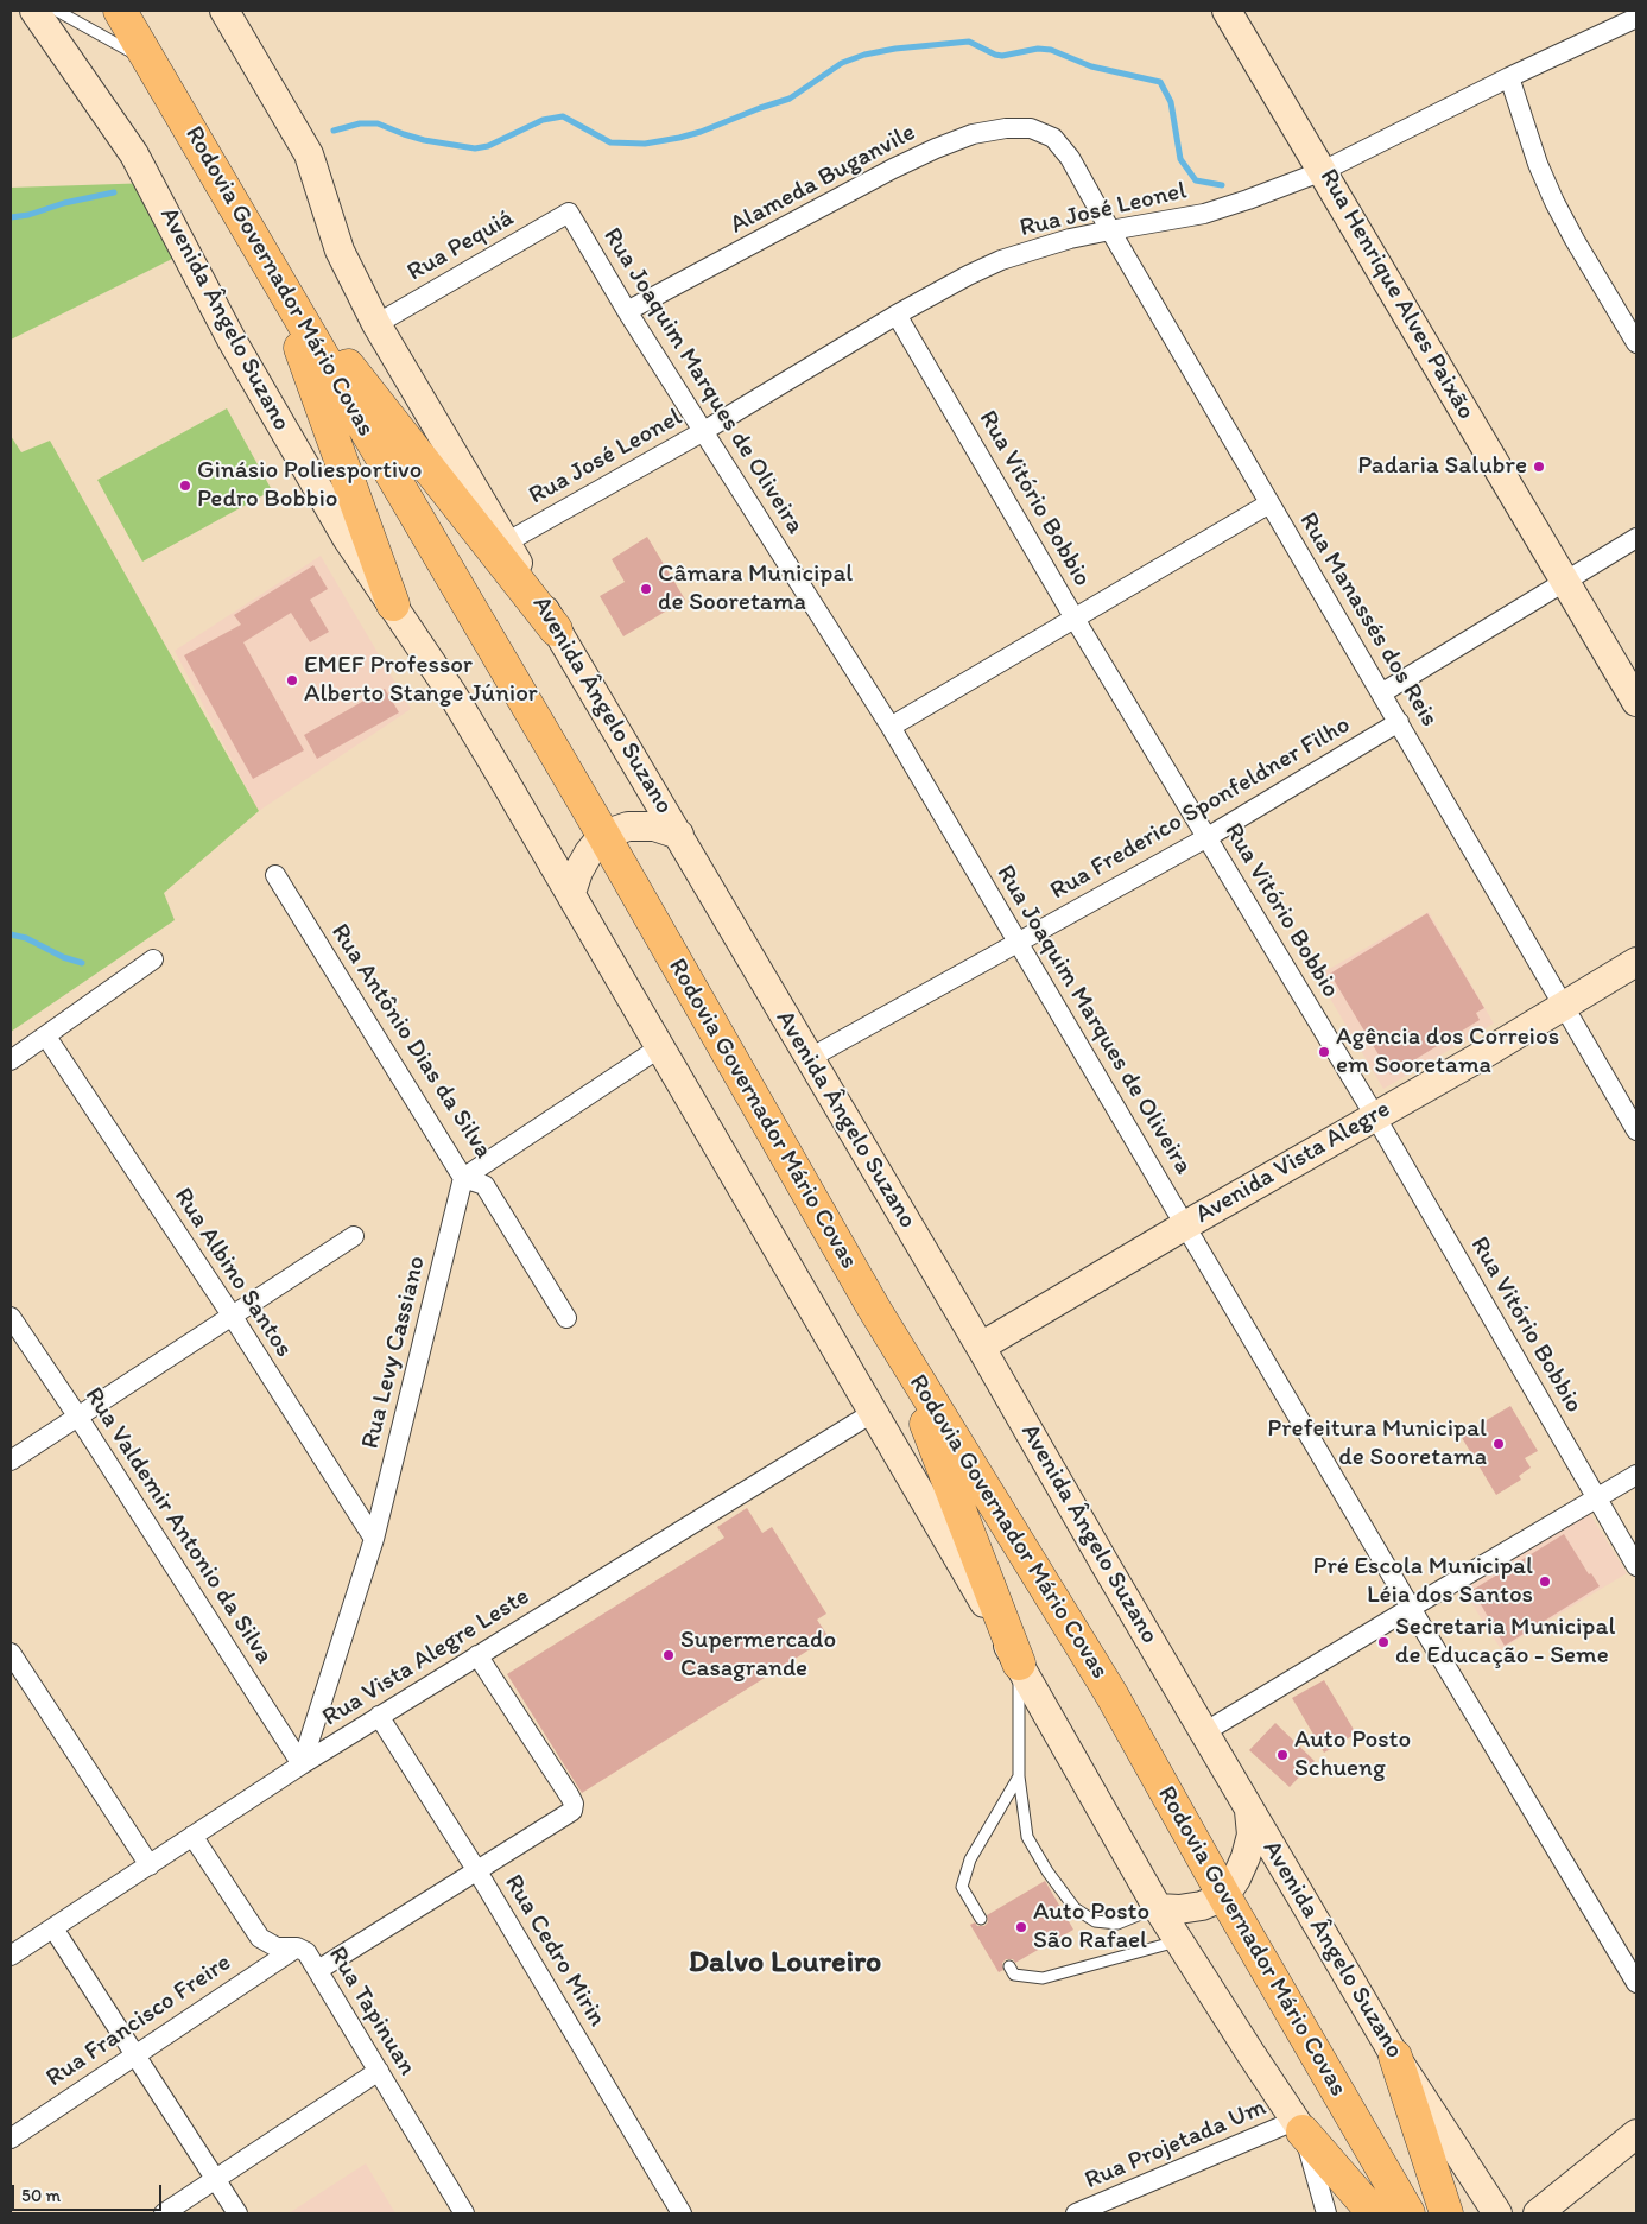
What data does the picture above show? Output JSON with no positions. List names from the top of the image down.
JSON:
{
  "streets": {
    "highway": ["Rodovia Governador Mário Covas"],
    "main road": ["Rua Henrique Alves Paixão", "Avenida Ângelo Suzano", "Avenida Vista Alegre"],
    "street": [
      "Alameda Buganvile",
      "Rua José Leonel",
      "Rua Pequiá",
      "Rua Joaquim Marques de Oliveira",
      "Rua Vitório Bobbio",
      "Rua Manassés dos Reis",
      "Rua Frederico Sponfeldner Filho",
      "Rua Antônio Dias da Silva",
      "Rua Albino Santos",
      "Rua Levy Cassiano",
      "Rua Valdemir Antonio da Silva",
      "Rua Vista Alegre Leste",
      "Rua Cedro Mirin",
      "Rua Tapinuan",
      "Rua Francisco Freire",
      "Rua Projetada Um"
    ]
  },
  "crossings": [
    ["Alameda Buganvile", "Rua Joaquim Marques de Oliveira"],
    ["Alameda Buganvile", "Rua Manassés dos Reis"],
    ["Rua José Leonel", "Rua Henrique Alves Paixão"],
    ["Rua José Leonel", "Avenida Ângelo Suzano"],
    ["Rua José Leonel", "Rua Joaquim Marques de Oliveira"],
    ["Rua José Leonel", "Rua Vitório Bobbio"],
    ["Rua José Leonel", "Rua Manassés dos Reis"],
    ["Rua Pequiá", "Avenida Ângelo Suzano"],
    ["Rua Pequiá", "Rua Joaquim Marques de Oliveira"],
    ["Avenida Ângelo Suzano", "Rua Frederico Sponfeldner Filho"],
    ["Avenida Ângelo Suzano", "Avenida Vista Alegre"],
    ["Avenida Ângelo Suzano", "Rua Vista Alegre Leste"],
    ["Avenida Ângelo Suzano", "Rua Projetada Um"],
    ["Rua Joaquim Marques de Oliveira", "Rua Frederico Sponfeldner Filho"],
    ["Rua Joaquim Marques de Oliveira", "Avenida Vista Alegre"],
    ["Rua Vitório Bobbio", "Rua Frederico Sponfeldner Filho"],
    ["Rua Vitório Bobbio", "Avenida Vista Alegre"],
    ["Rua Manassés dos Reis", "Rua Frederico Sponfeldner Filho"],
    ["Rua Manassés dos Reis", "Avenida Vista Alegre"],
    ["Rua Antônio Dias da Silva", "Rua Levy Cassiano"],
    ["Rua Albino Santos", "Rua Levy Cassiano"],
    ["Rua Levy Cassiano", "Rua Valdemir Antonio da Silva"],
    ["Rua Levy Cassiano", "Rua Vista Alegre Leste"],
    ["Rua Valdemir Antonio da Silva", "Rua Vista Alegre Leste"],
    ["Rua Vista Alegre Leste", "Rua Cedro Mirin"],
    ["Rua Vista Alegre Leste", "Rua Tapinuan"],
    ["Rua Tapinuan", "Rua Francisco Freire"]
  ],
  "districts": ["Dalvo Loureiro"],
  "places": [
    "Padaria Salubre",
    "Ginásio Poliesportivo Pedro Bobbio",
    "Câmara Municipal de Sooretama",
    "EMEF Professor Alberto Stange Júnior",
    "Agência dos Correios em Sooretama",
    "Prefeitura Municipal de Sooretama",
    "Pré Escola Municipal Léia dos Santos",
    "Secretaria Municipal de Educação - Seme",
    "Supermercado Casagrande",
    "Auto Posto Schueng",
    "Auto Posto São Rafael"
  ],
  "scale_bar": "50 m"
}
